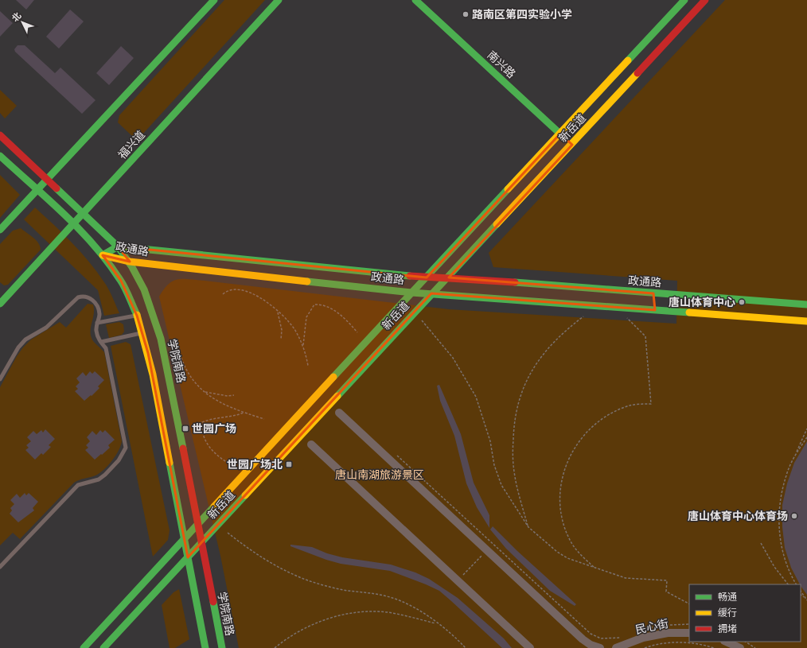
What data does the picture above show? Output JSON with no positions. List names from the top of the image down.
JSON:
{
  "streets": {
    "main road": [
      "南兴路",
      "新岳道",
      "福兴道",
      "政通路",
      "学院南路"
    ],
    "street": ["民心街"]
  },
  "crossings": [
    ["南兴路", "新岳道"],
    ["新岳道", "政通路"],
    ["新岳道", "学院南路"],
    ["福兴道", "学院南路"],
    ["政通路", "学院南路"]
  ],
  "parks": ["唐山南湖旅游景区"],
  "places": {
    "other": ["路南区第四实验小学", "唐山体育中心", "唐山体育中心体育场"],
    "transit": ["世园广场", "世园广场北"]
  },
  "legend": ["畅通", "缓行", "拥堵"],
  "north": "top left"
}
